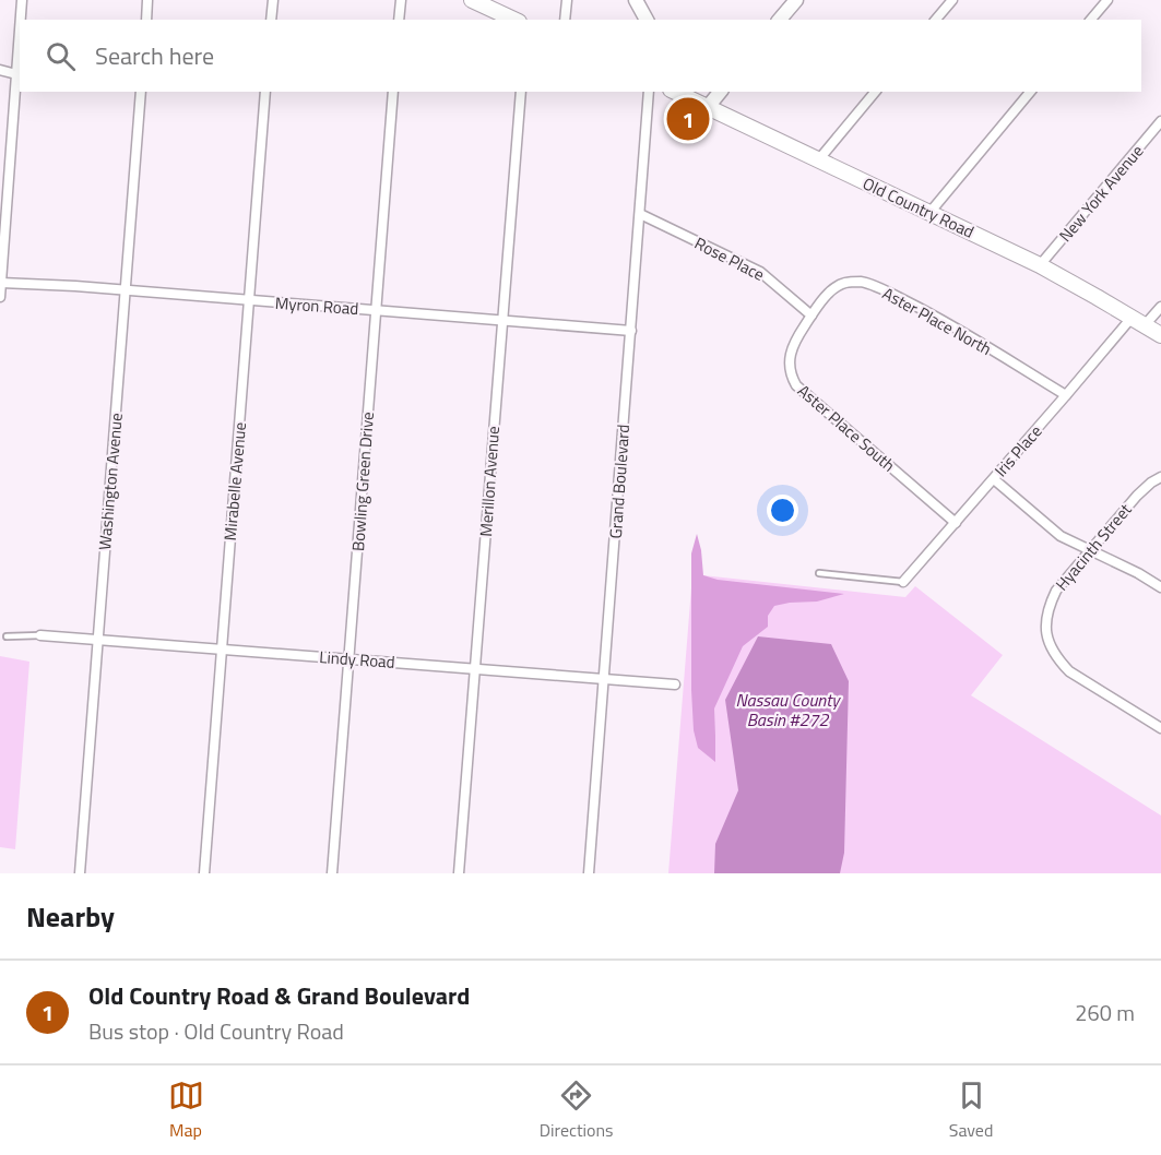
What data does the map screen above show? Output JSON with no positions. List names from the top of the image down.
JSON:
{
  "streets": {
    "main road": ["Old Country Road"],
    "street": [
      "New York Avenue",
      "Rose Place",
      "Myron Road",
      "Aster Place North",
      "Aster Place South",
      "Iris Place",
      "Washington Avenue",
      "Mirabelle Avenue",
      "Bowling Green Drive",
      "Merillon Avenue",
      "Grand Boulevard",
      "Hyacinth Street",
      "Lindy Road"
    ]
  },
  "crossings": [
    ["New York Avenue", "Old Country Road"],
    ["Old Country Road", "Iris Place"],
    ["Rose Place", "Aster Place North"],
    ["Rose Place", "Aster Place South"],
    ["Rose Place", "Grand Boulevard"],
    ["Myron Road", "Washington Avenue"],
    ["Myron Road", "Mirabelle Avenue"],
    ["Myron Road", "Bowling Green Drive"],
    ["Myron Road", "Merillon Avenue"],
    ["Myron Road", "Grand Boulevard"],
    ["Aster Place North", "Aster Place South"],
    ["Aster Place North", "Iris Place"],
    ["Aster Place South", "Iris Place"],
    ["Washington Avenue", "Lindy Road"],
    ["Mirabelle Avenue", "Lindy Road"],
    ["Bowling Green Drive", "Lindy Road"],
    ["Merillon Avenue", "Lindy Road"],
    ["Grand Boulevard", "Lindy Road"]
  ],
  "water": ["Nassau County Basin #272"],
  "page": {
    "search": "Search here",
    "pins": "1",
    "heading": "Nearby",
    "list": [
      {
        "mark": "1",
        "name": "Old Country Road & Grand Boulevard",
        "note": "Bus stop · Old Country Road",
        "value": "260 m"
      }
    ],
    "nav": ["Map", "Directions", "Saved"]
  }
}
